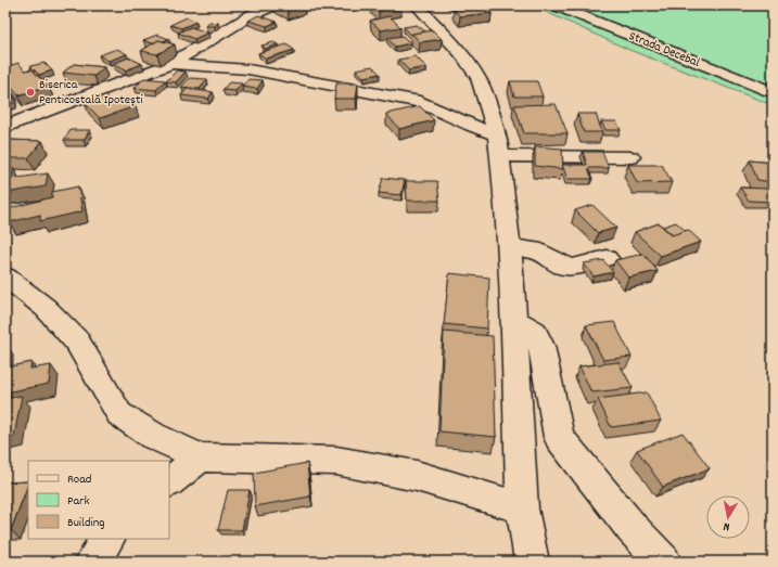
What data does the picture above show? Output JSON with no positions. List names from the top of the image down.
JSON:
{
  "streets": {
    "street": ["Strada Decebal"]
  },
  "places": ["Biserica Penticostală Ipotești"],
  "legend": ["Road", "Park", "Building"],
  "north": "bottom"
}
